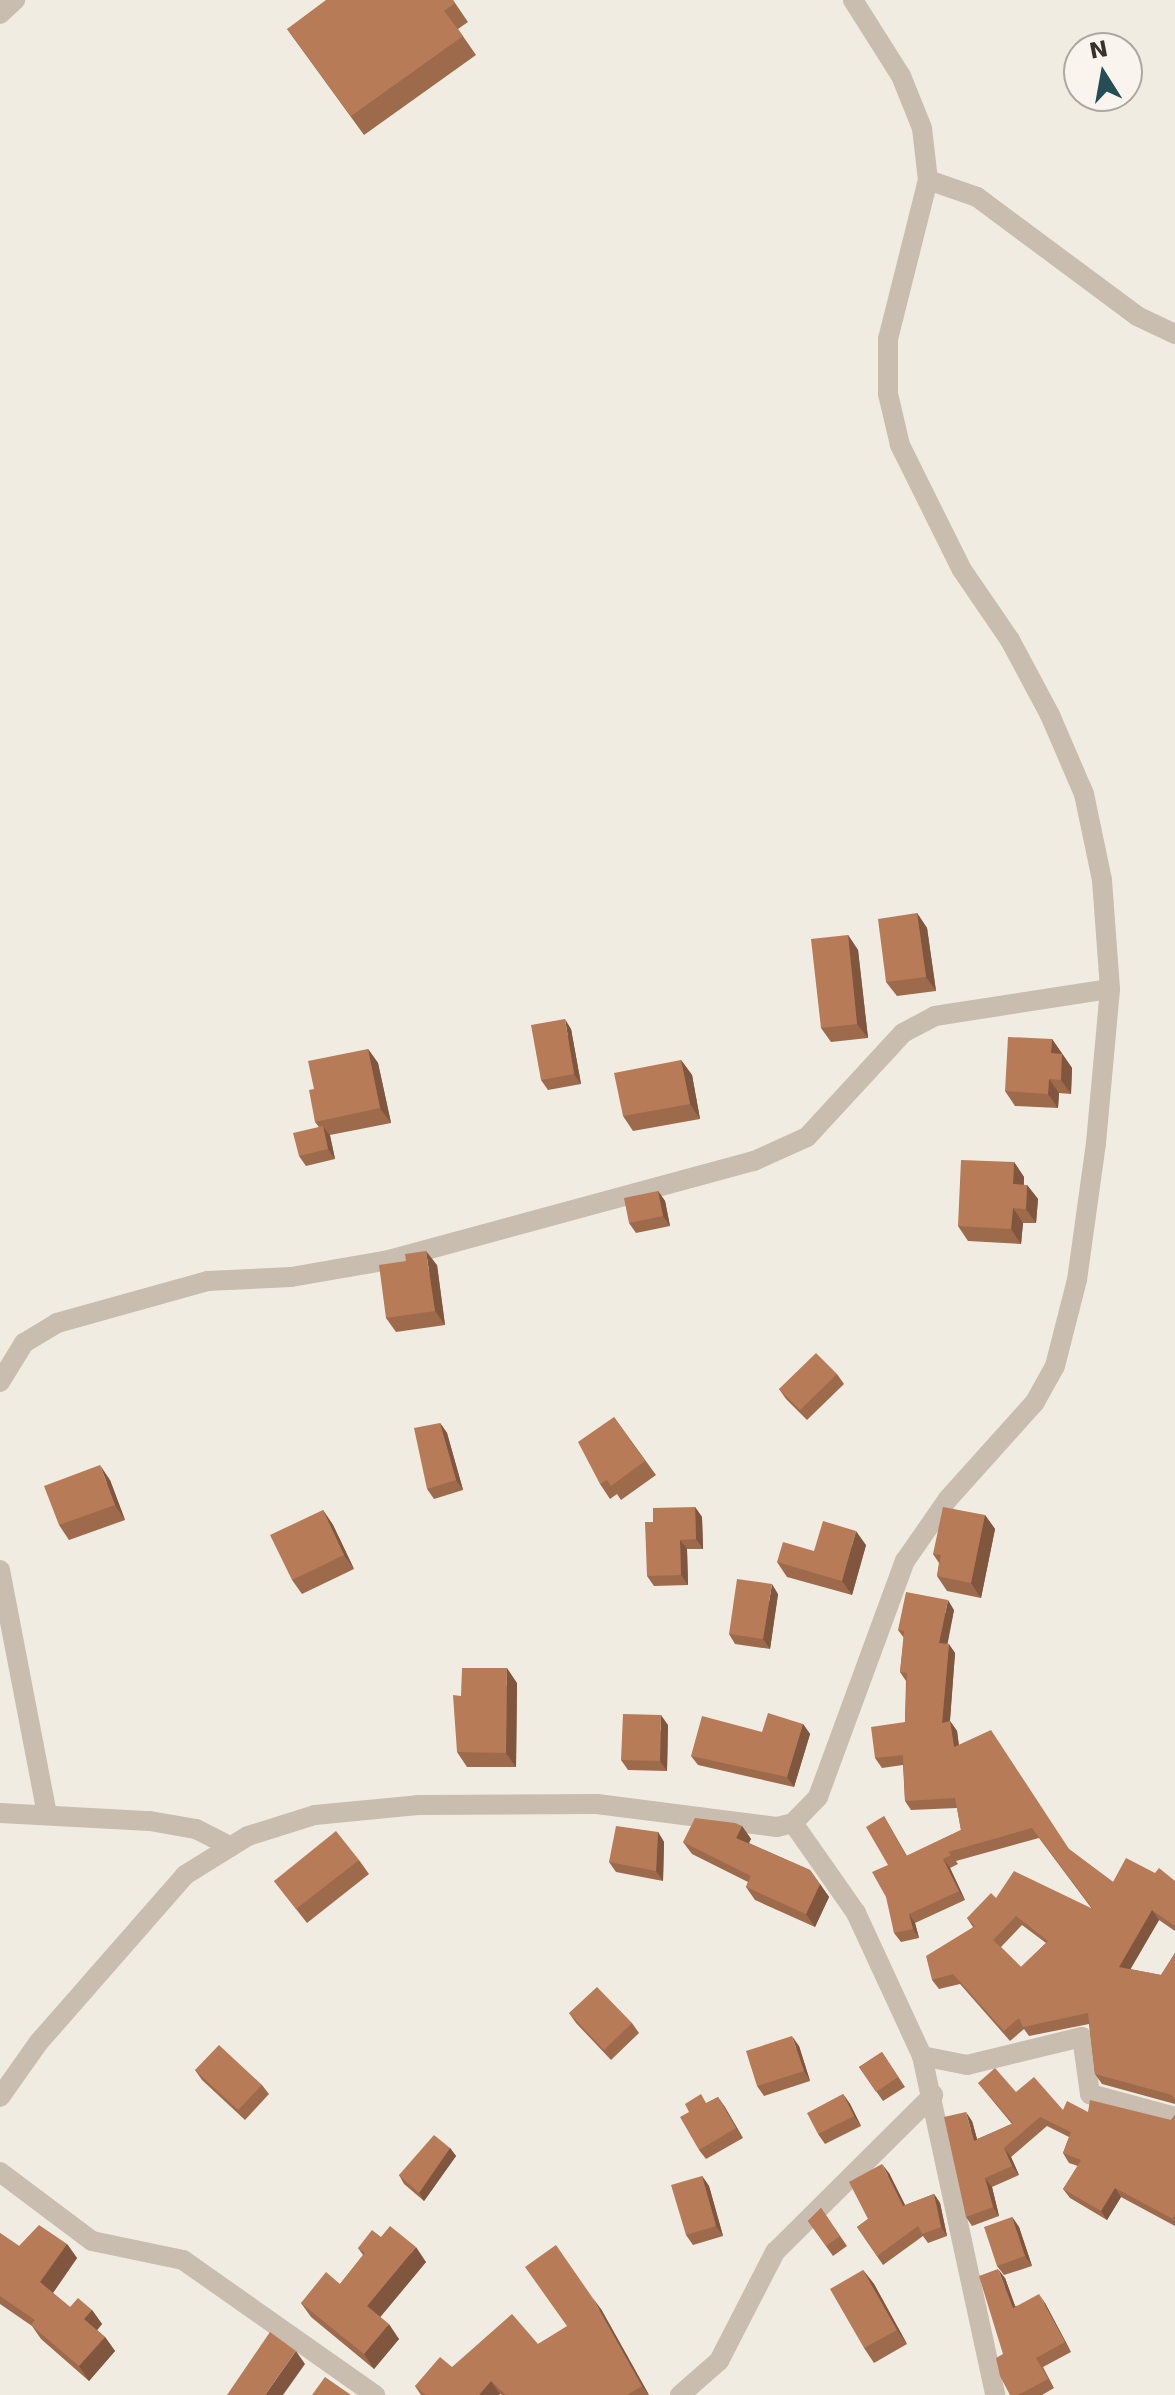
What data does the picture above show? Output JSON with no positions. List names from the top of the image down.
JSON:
{
  "north": "top"
}
